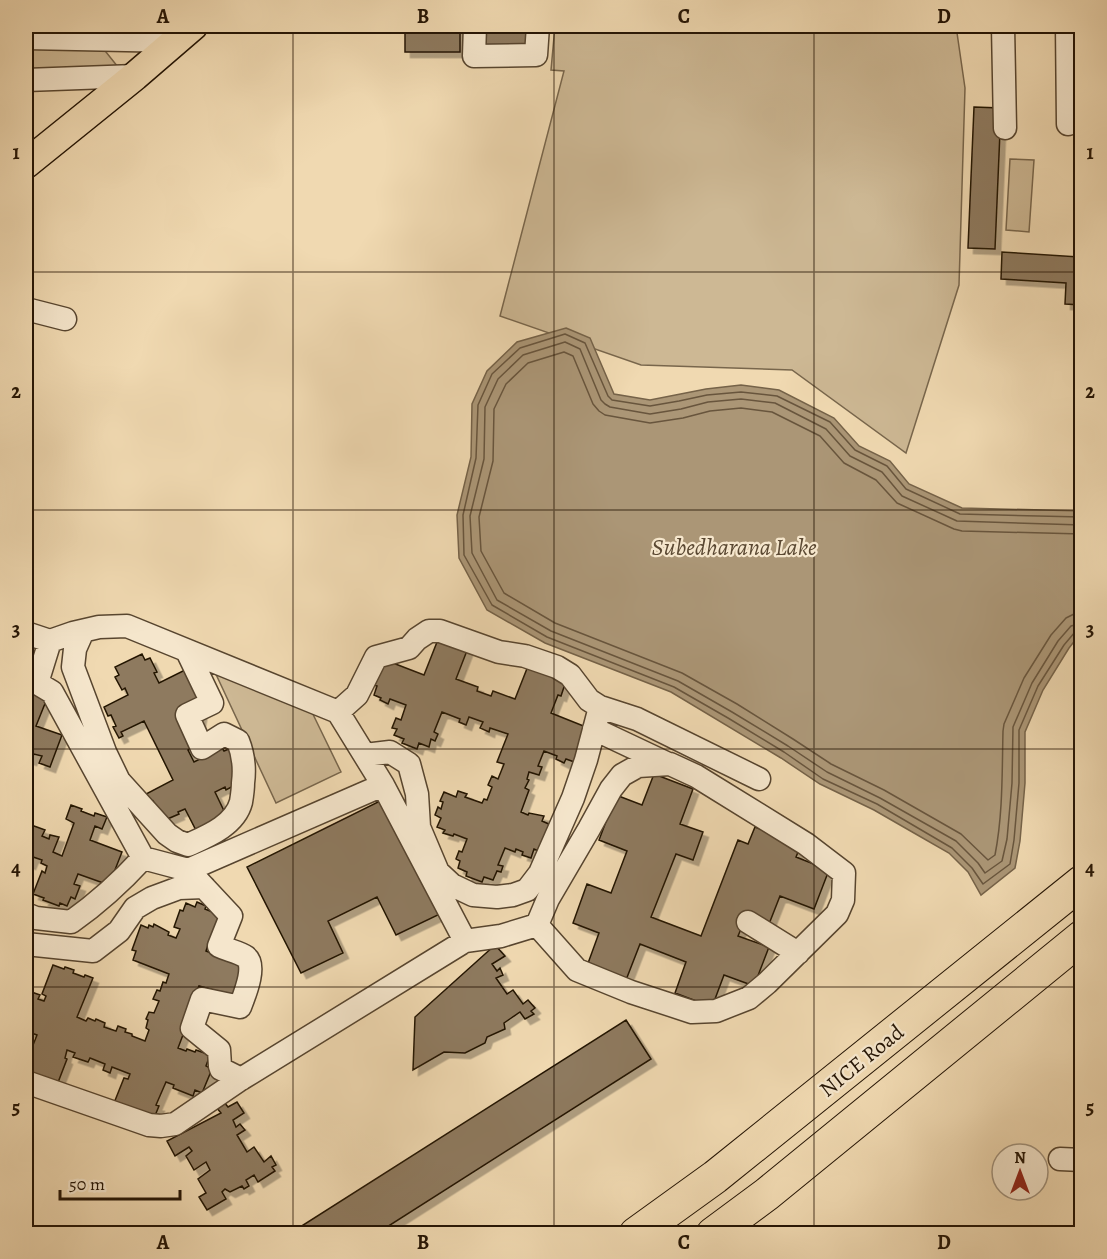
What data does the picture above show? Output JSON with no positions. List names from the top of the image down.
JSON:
{
  "streets": {
    "highway": ["NICE Road"]
  },
  "water": ["Subedharana Lake"],
  "scale_bar": "50 m",
  "north": "top",
  "grid": {
    "columns": [
      "A",
      "B",
      "C",
      "D"
    ],
    "rows": [
      "1",
      "2",
      "3",
      "4",
      "5"
    ]
  }
}
